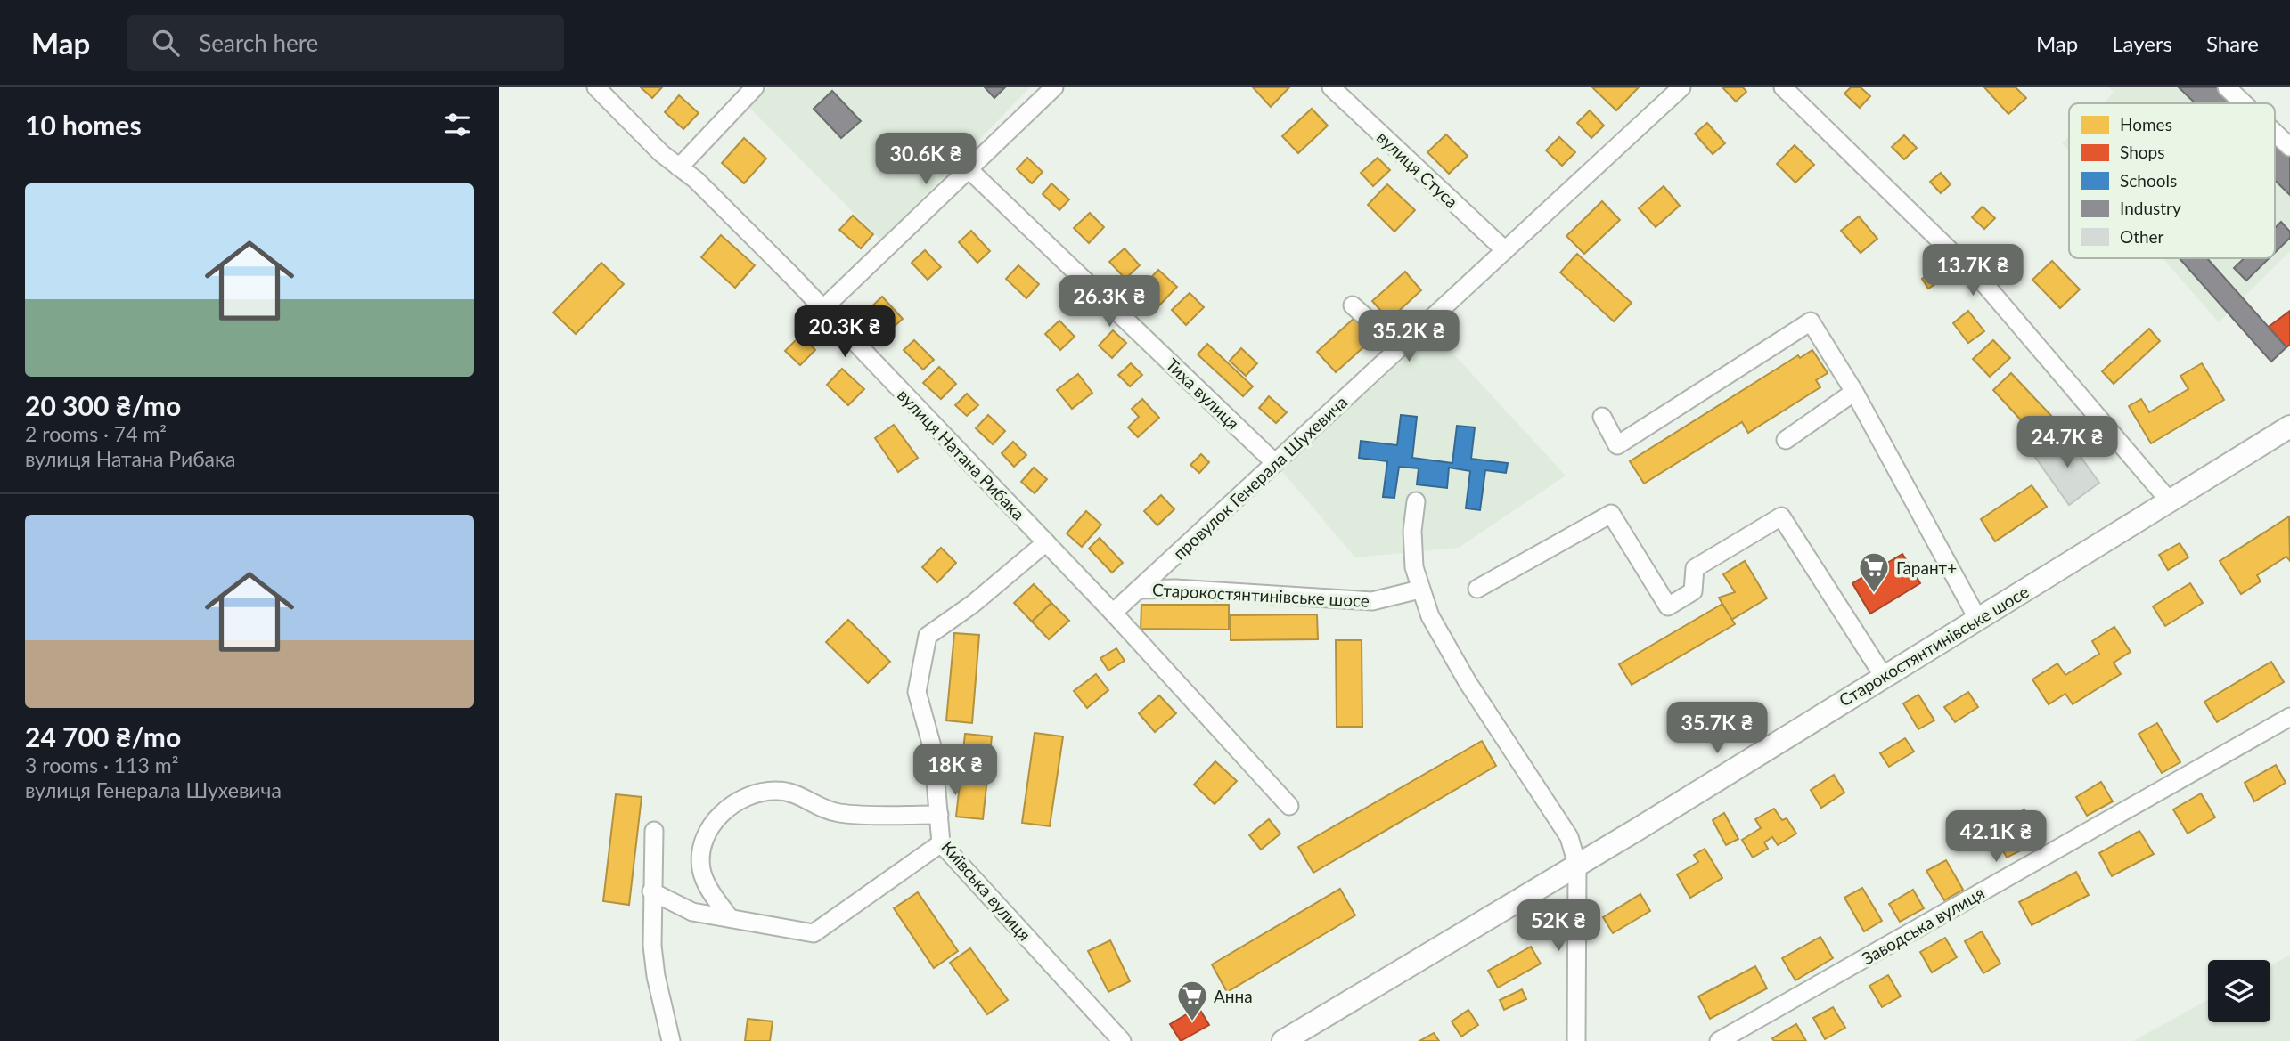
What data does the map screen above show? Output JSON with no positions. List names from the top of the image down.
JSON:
{
  "streets": {
    "main road": ["Старокостянтинівське шосе"],
    "street": [
      "вулиця Стуса",
      "Тиха вулиця",
      "вулиця Натана Рибака",
      "провулок Генерала Шухевича",
      "Київська вулиця",
      "Заводська вулиця"
    ]
  },
  "crossings": [
    ["вулиця Стуса", "провулок Генерала Шухевича"],
    ["Тиха вулиця", "провулок Генерала Шухевича"],
    ["вулиця Натана Рибака", "провулок Генерала Шухевича"],
    ["вулиця Натана Рибака", "Київська вулиця"],
    ["провулок Генерала Шухевича", "Старокостянтинівське шосе"]
  ],
  "places": {
    "supermarket": ["Гарант+", "Анна"]
  },
  "legend": [
    "Homes",
    "Shops",
    "Schools",
    "Industry",
    "Other"
  ],
  "page": {
    "header": "Map",
    "search": "Search here",
    "nav": ["Map", "Layers", "Share"],
    "heading": "10 homes",
    "price": [
      "30.6K ₴",
      "13.7K ₴",
      "26.3K ₴",
      "20.3K ₴",
      "35.2K ₴",
      "24.7K ₴",
      "35.7K ₴",
      "18K ₴",
      "42.1K ₴",
      "52K ₴"
    ],
    "list": [
      {
        "name": "20 300 ₴/mo",
        "note": "2 rooms · 74 m² · вулиця Натана Рибака"
      },
      {
        "name": "24 700 ₴/mo",
        "note": "3 rooms · 113 m² · вулиця Генерала Шухевича"
      }
    ]
  }
}
